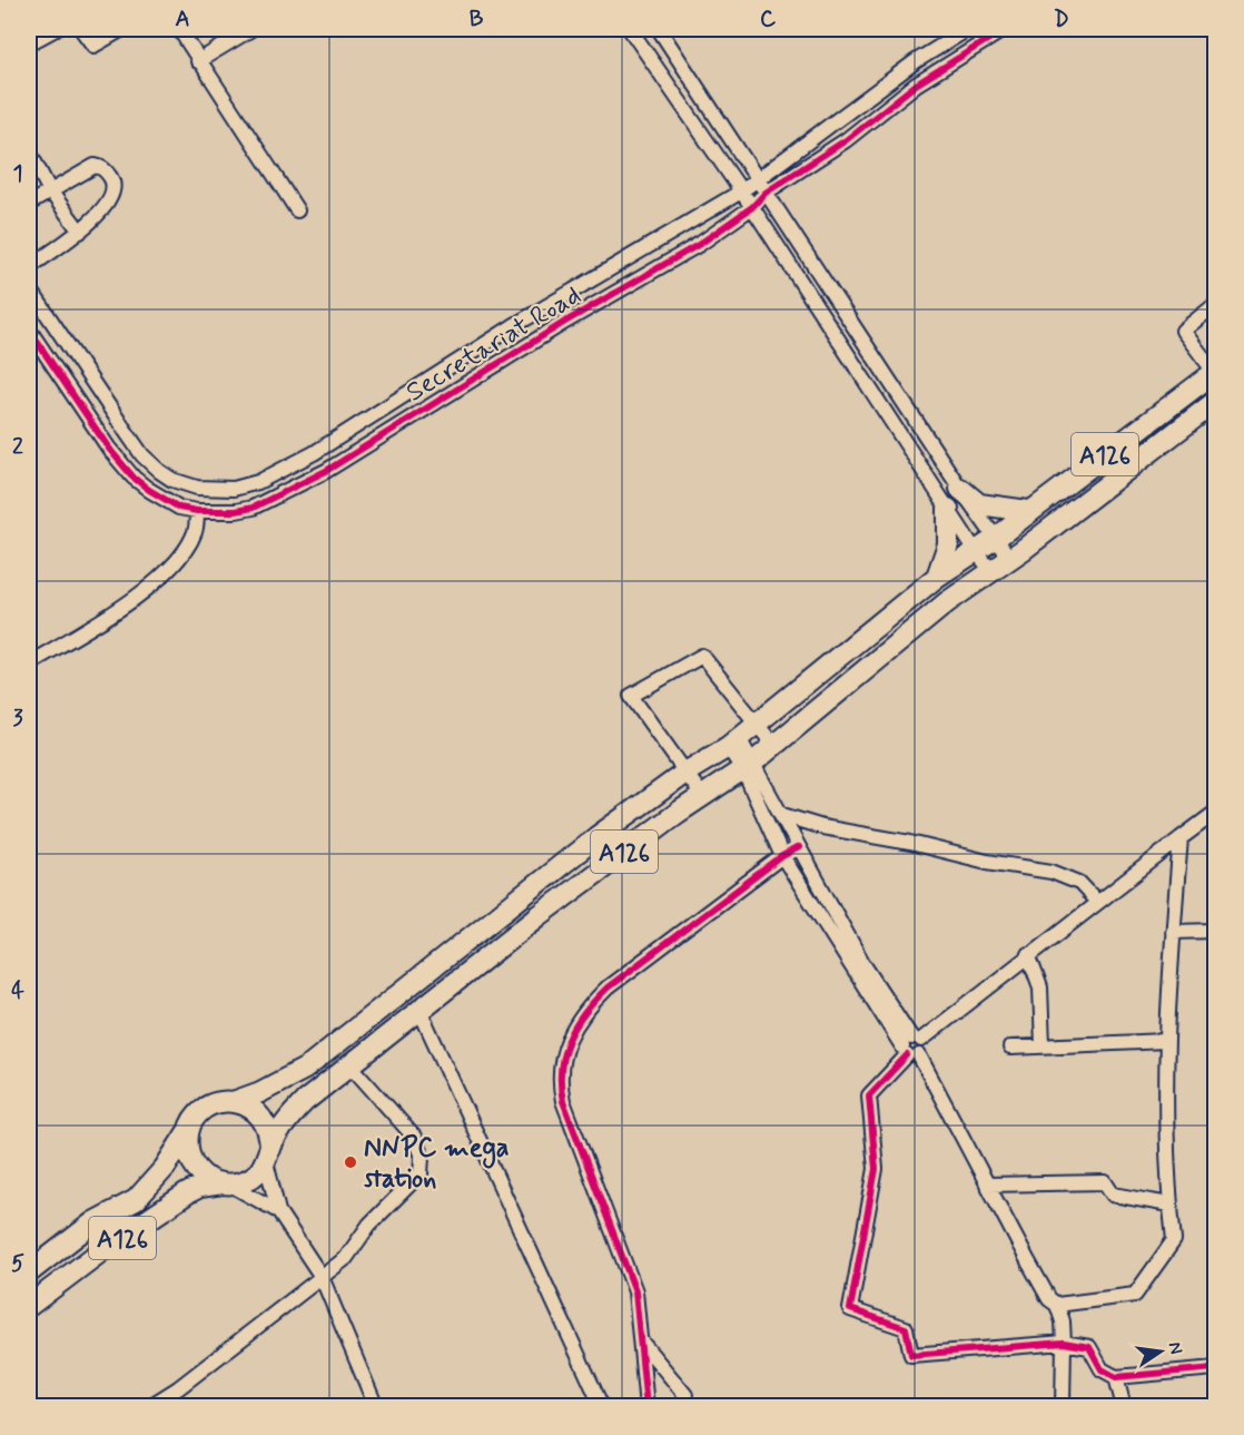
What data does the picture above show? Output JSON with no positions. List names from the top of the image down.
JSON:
{
  "streets": {
    "highway": ["A126"],
    "street": ["Secretariat Road"]
  },
  "places": ["NNPC mega station"],
  "north": "right",
  "grid": {
    "columns": [
      "A",
      "B",
      "C",
      "D"
    ],
    "rows": [
      "1",
      "2",
      "3",
      "4",
      "5"
    ]
  }
}
